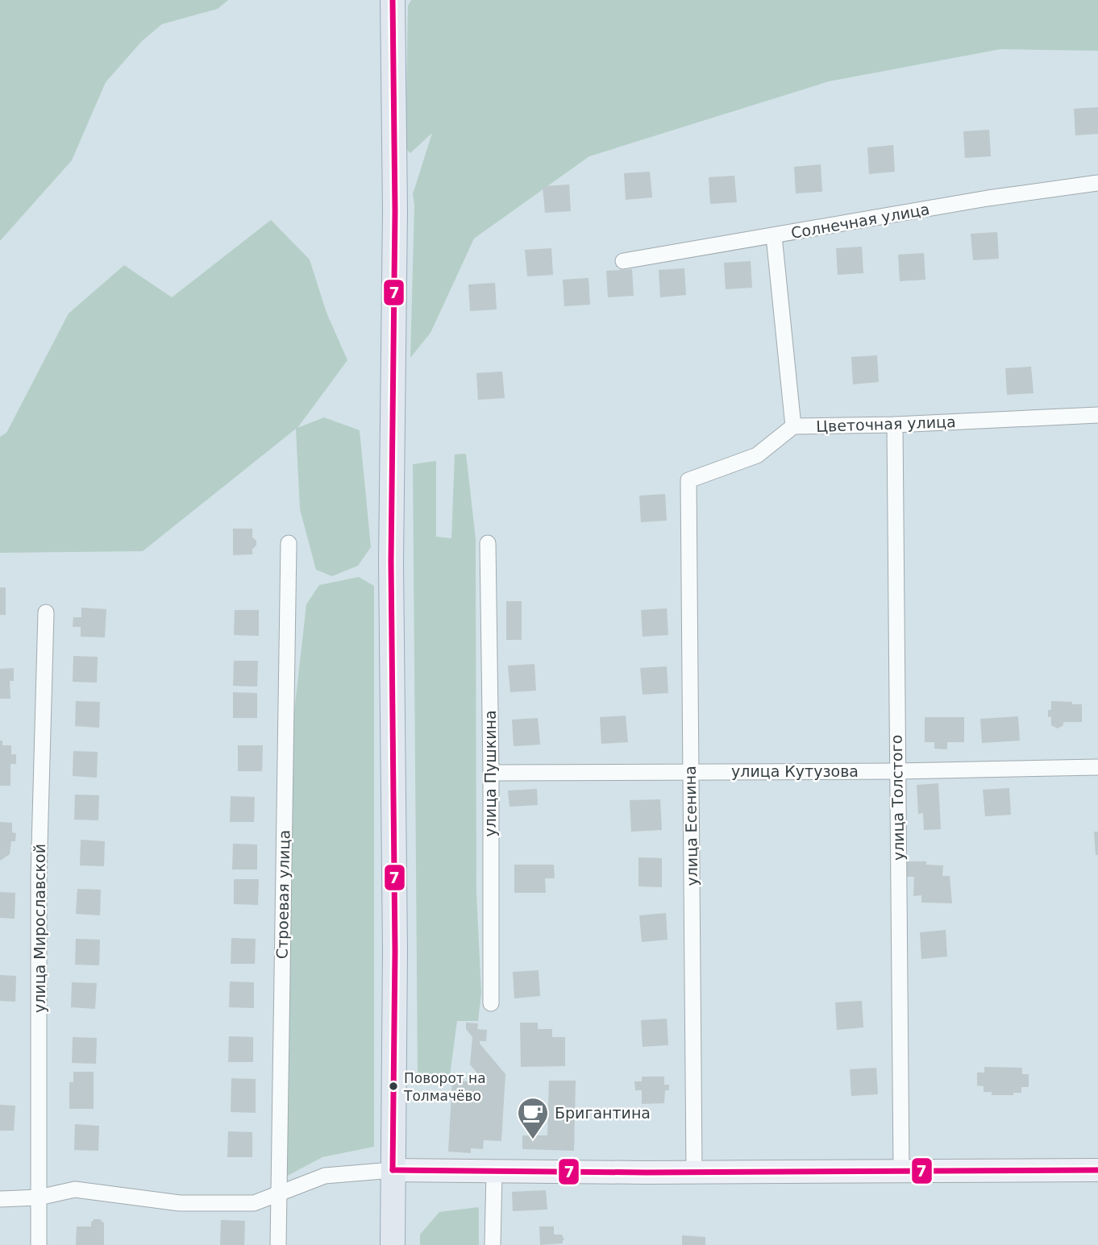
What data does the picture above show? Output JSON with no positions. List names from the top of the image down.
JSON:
{
  "streets": {
    "street": [
      "Солнечная улица",
      "Цветочная улица",
      "улица Кутузова",
      "улица Пушкина",
      "улица Толстого",
      "улица Есенина",
      "Строевая улица",
      "улица Мирославской"
    ]
  },
  "crossings": [
    ["Цветочная улица", "улица Толстого"],
    ["Цветочная улица", "улица Есенина"],
    ["улица Кутузова", "улица Пушкина"],
    ["улица Кутузова", "улица Толстого"],
    ["улица Кутузова", "улица Есенина"]
  ],
  "places": {
    "other": ["Поворот на Толмачёво"],
    "cafe": ["Бригантина"]
  },
  "lines": ["transit line 7"]
}
